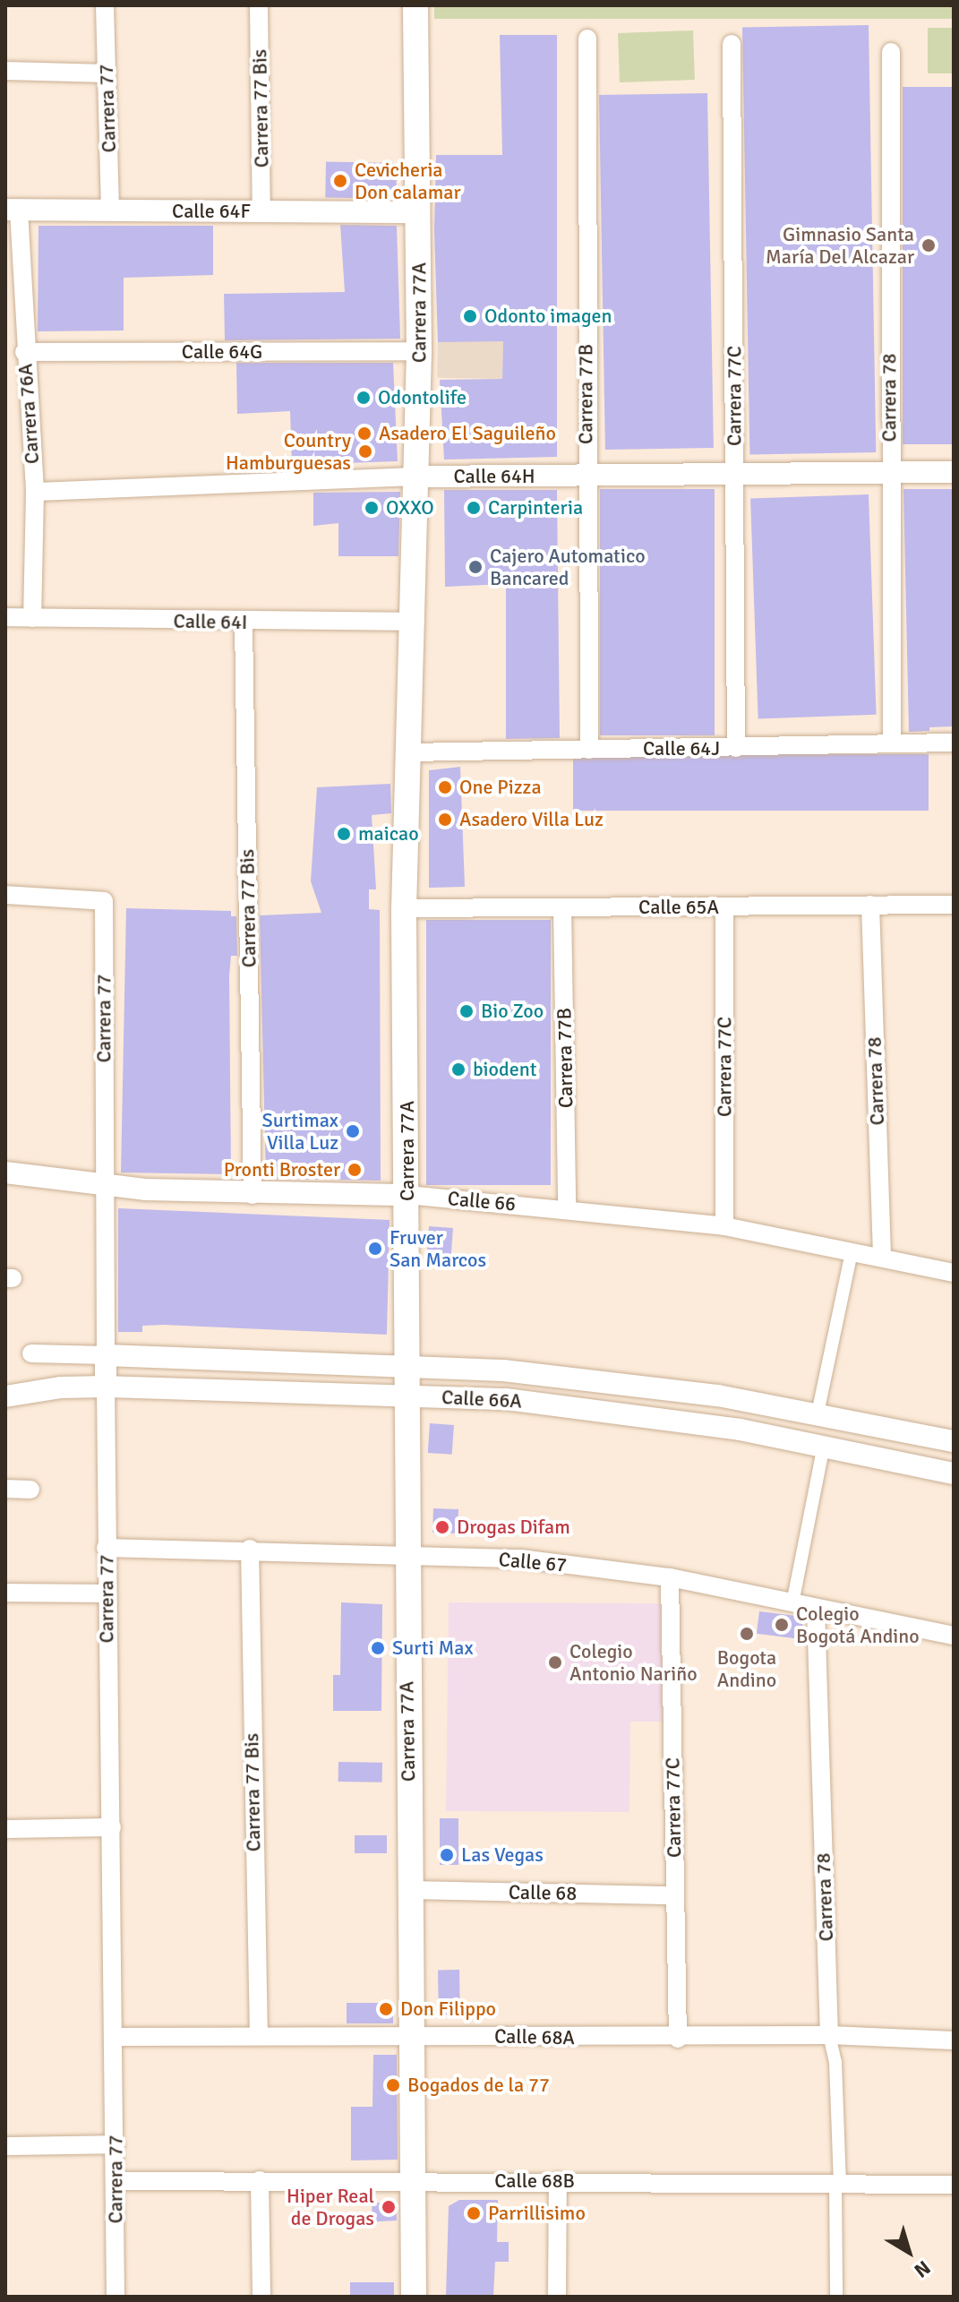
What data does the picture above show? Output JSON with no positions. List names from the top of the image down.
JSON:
{
  "streets": {
    "main road": ["Carrera 77A"],
    "street": [
      "Carrera 77",
      "Carrera 77 Bis",
      "Calle 64F",
      "Calle 64G",
      "Carrera 77B",
      "Carrera 77C",
      "Carrera 78",
      "Carrera 76A",
      "Calle 64H",
      "Calle 64I",
      "Calle 64J",
      "Calle 65A",
      "Calle 66",
      "Calle 66A",
      "Calle 67",
      "Calle 68",
      "Calle 68A",
      "Calle 68B"
    ]
  },
  "crossings": [
    ["Carrera 77", "Calle 64F"],
    ["Carrera 77", "Calle 66"],
    ["Carrera 77", "Calle 66A"],
    ["Carrera 77", "Calle 67"],
    ["Carrera 77", "Calle 68A"],
    ["Carrera 77", "Calle 68B"],
    ["Carrera 77 Bis", "Calle 64F"],
    ["Carrera 77 Bis", "Calle 64I"],
    ["Carrera 77 Bis", "Calle 66"],
    ["Carrera 77 Bis", "Calle 67"],
    ["Carrera 77 Bis", "Calle 68A"],
    ["Calle 64F", "Carrera 77A"],
    ["Calle 64F", "Carrera 76A"],
    ["Carrera 77A", "Calle 64G"],
    ["Carrera 77A", "Calle 64H"],
    ["Carrera 77A", "Calle 64I"],
    ["Carrera 77A", "Calle 64J"],
    ["Carrera 77A", "Calle 65A"],
    ["Carrera 77A", "Calle 66"],
    ["Carrera 77A", "Calle 66A"],
    ["Carrera 77A", "Calle 67"],
    ["Carrera 77A", "Calle 68"],
    ["Carrera 77A", "Calle 68A"],
    ["Carrera 77A", "Calle 68B"],
    ["Calle 64G", "Carrera 76A"],
    ["Carrera 77B", "Calle 64H"],
    ["Carrera 77B", "Calle 64J"],
    ["Carrera 77B", "Calle 65A"],
    ["Carrera 77B", "Calle 66"],
    ["Carrera 77C", "Calle 64H"],
    ["Carrera 77C", "Calle 64J"],
    ["Carrera 77C", "Calle 65A"],
    ["Carrera 77C", "Calle 66"],
    ["Carrera 77C", "Calle 67"],
    ["Carrera 77C", "Calle 68"],
    ["Carrera 77C", "Calle 68A"],
    ["Carrera 78", "Calle 64H"],
    ["Carrera 78", "Calle 64J"],
    ["Carrera 78", "Calle 65A"],
    ["Carrera 78", "Calle 66"],
    ["Carrera 78", "Calle 67"],
    ["Carrera 78", "Calle 68A"],
    ["Carrera 78", "Calle 68B"],
    ["Carrera 76A", "Calle 64H"],
    ["Carrera 76A", "Calle 64I"]
  ],
  "places": [
    "Cevicheria Don calamar",
    "Gimnasio Santa María Del Alcazar",
    "Odonto imagen",
    "Odontolife",
    "Asadero El Saguileño",
    "Country Hamburguesas",
    "OXXO",
    "Carpinteria",
    "Cajero Automatico Bancared",
    "One Pizza",
    "Asadero Villa Luz",
    "maicao",
    "Bio Zoo",
    "biodent",
    "Surtimax Villa Luz",
    "Pronti Broster",
    "Fruver San Marcos",
    "Drogas Difam",
    "Colegio Bogotá Andino",
    "Bogota Andino",
    "Surti Max",
    "Colegio Antonio Nariño",
    "Las Vegas",
    "Don Filippo",
    "Bogados de la 77",
    "Hiper Real de Drogas",
    "Parrillisimo"
  ],
  "north": "bottom right"
}
